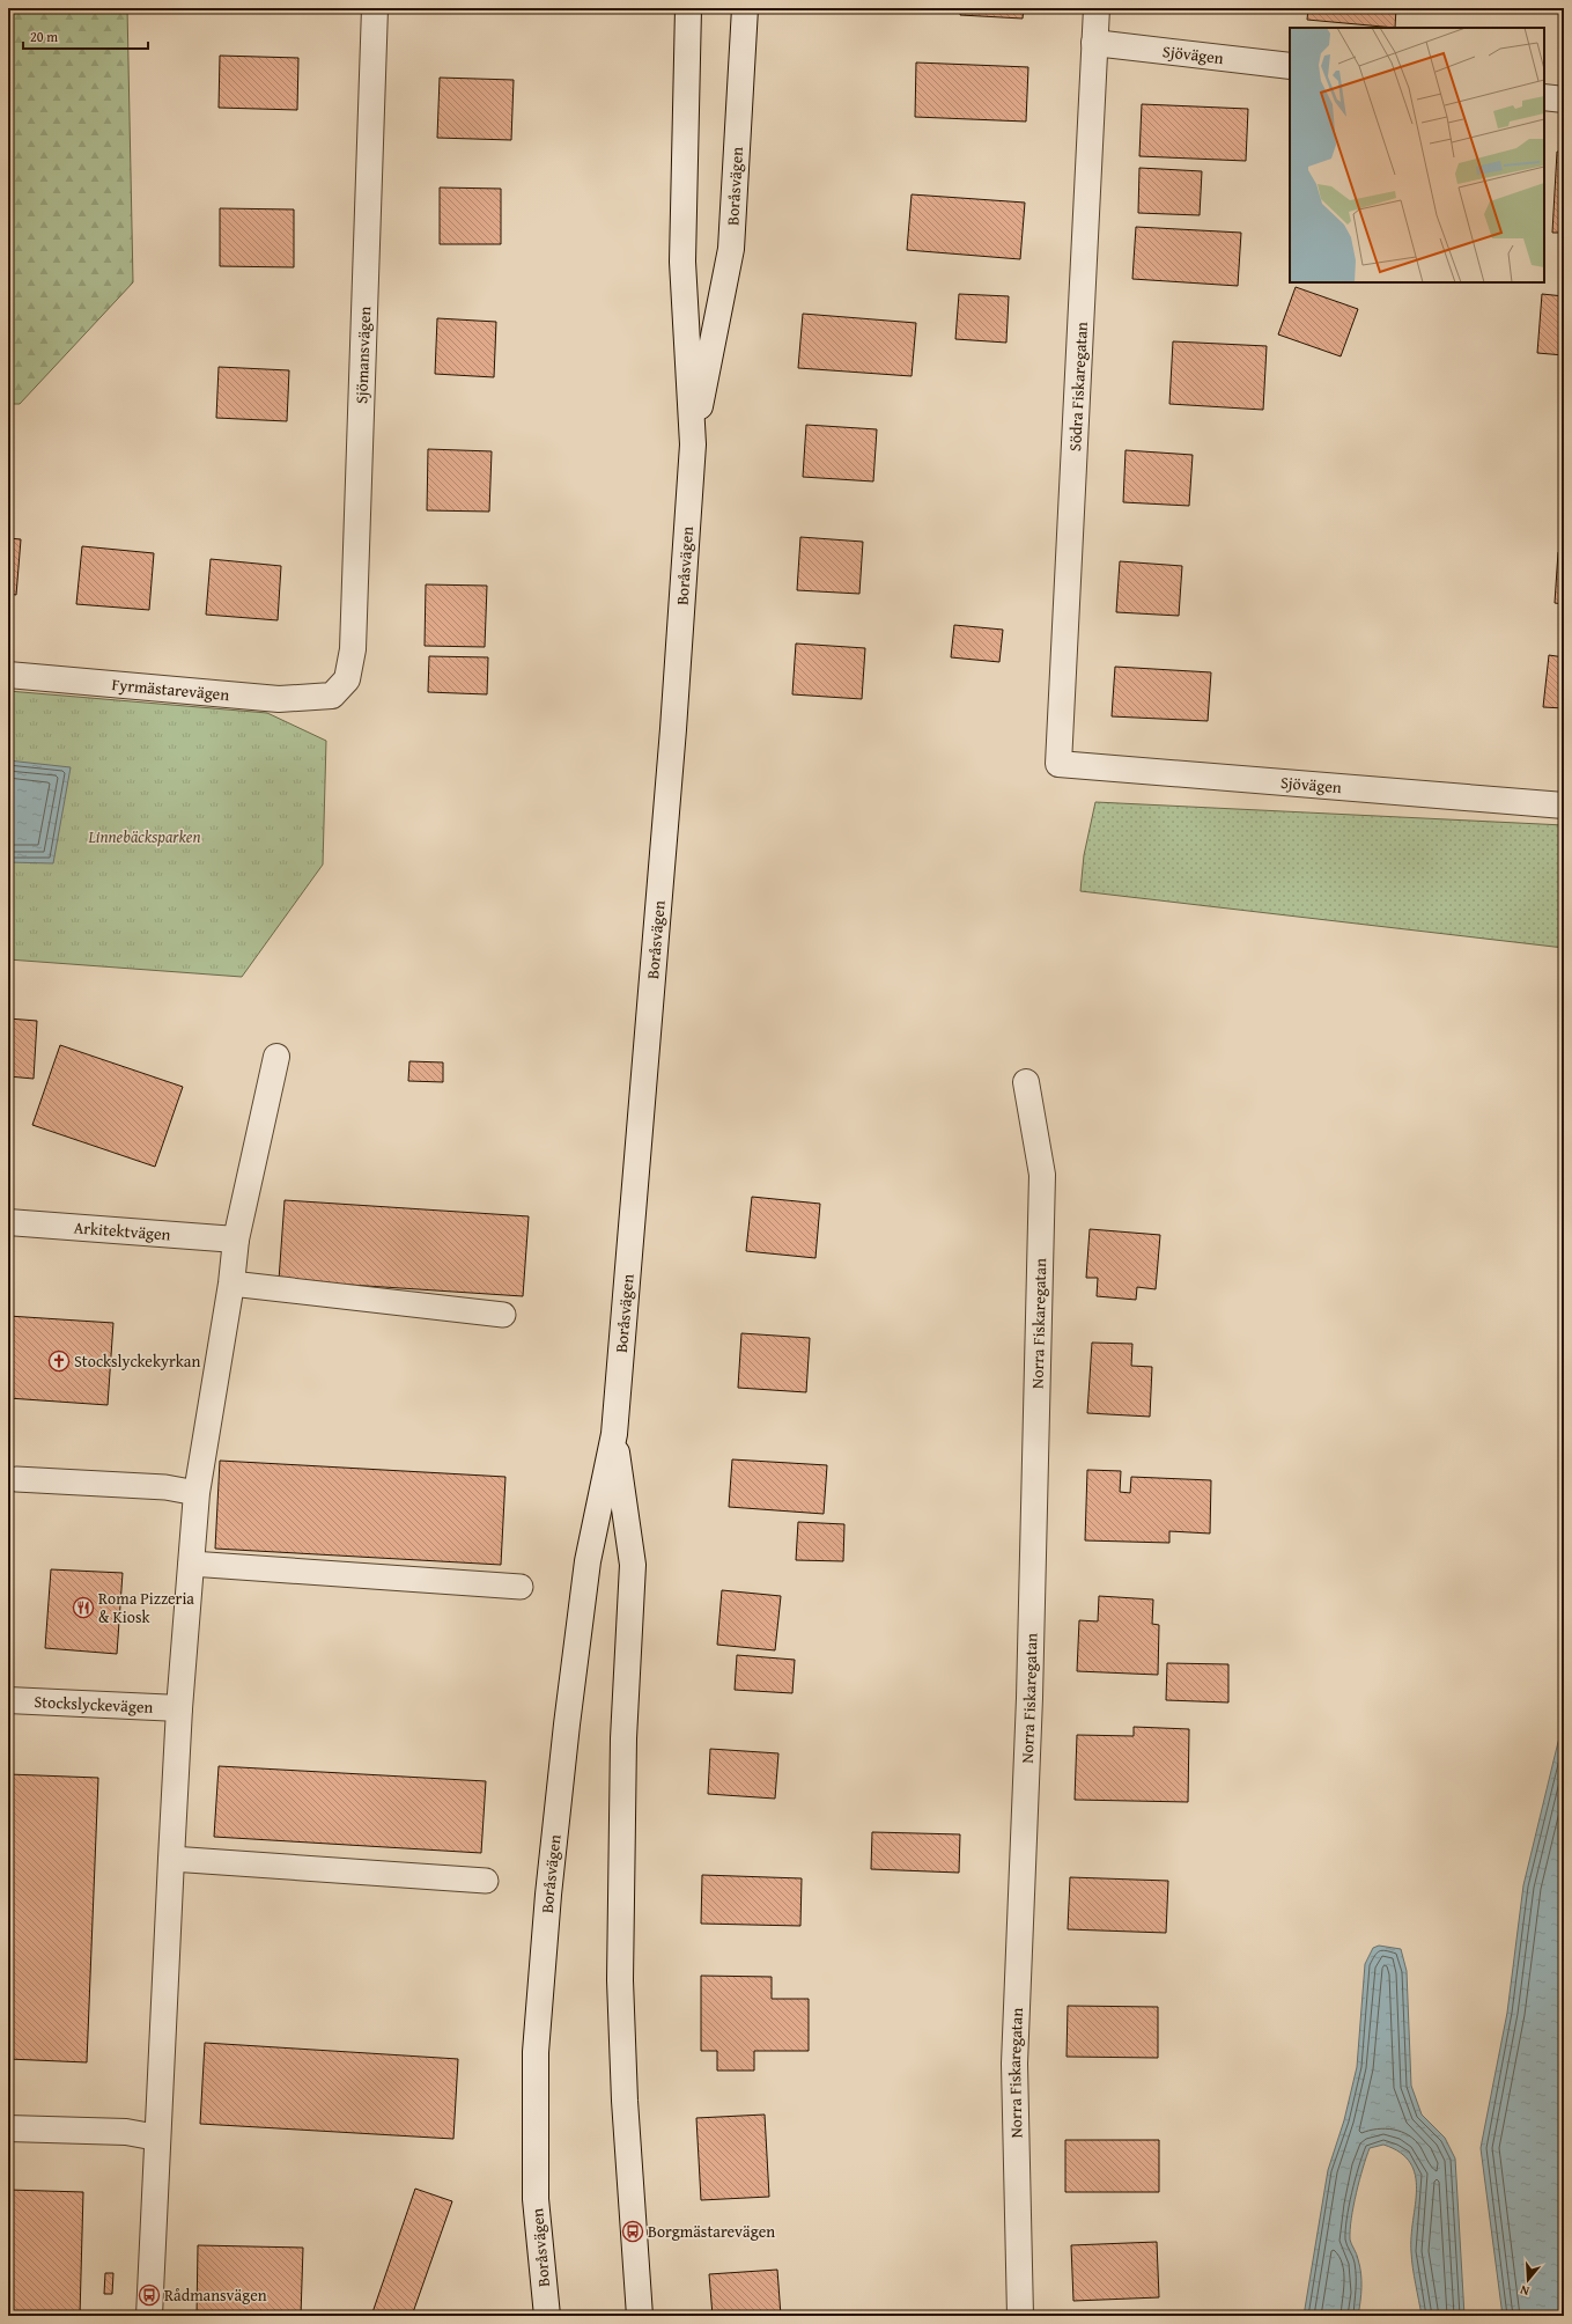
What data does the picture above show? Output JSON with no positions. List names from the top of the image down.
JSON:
{
  "streets": {
    "street": [
      "Sjövägen",
      "Boråsvägen",
      "Sjömansvägen",
      "Södra Fiskaregatan",
      "Fyrmästarevägen",
      "Arkitektvägen",
      "Norra Fiskaregatan",
      "Stockslyckevägen"
    ]
  },
  "crossings": [
    ["Sjövägen", "Södra Fiskaregatan"],
    ["Sjömansvägen", "Fyrmästarevägen"]
  ],
  "parks": ["Linnebäcksparken"],
  "places": {
    "church": ["Stockslyckekyrkan"],
    "restaurant": ["Roma Pizzeria & Kiosk"],
    "bus stop": ["Borgmästarevägen", "Rådmansvägen"]
  },
  "scale_bar": "20 m",
  "north": "bottom"
}
